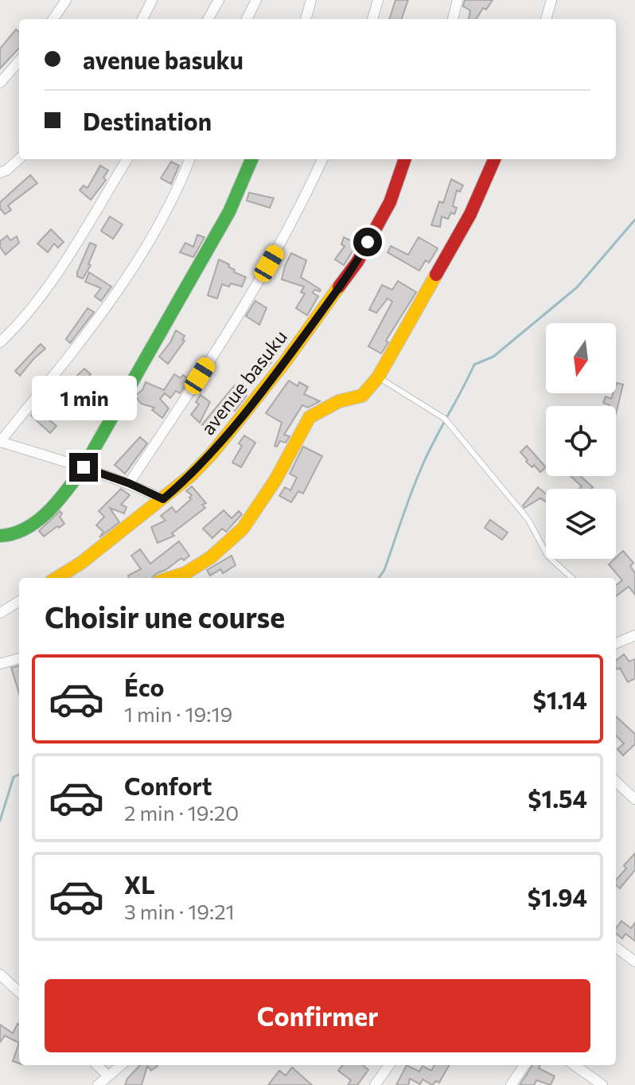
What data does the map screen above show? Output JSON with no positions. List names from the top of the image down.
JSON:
{
  "streets": {
    "street": ["avenue basuku"]
  },
  "north": "bottom",
  "page": {
    "banner": ["avenue basuku", "Destination"],
    "bubble": "1 min",
    "heading": "Choisir une course",
    "list": [
      {
        "name": "Éco",
        "note": "1 min · 19:19",
        "value": "$1.14"
      },
      {
        "name": "Confort",
        "note": "2 min · 19:20",
        "value": "$1.54"
      },
      {
        "name": "XL",
        "note": "3 min · 19:21",
        "value": "$1.94"
      }
    ],
    "buttons": "Confirmer"
  }
}
